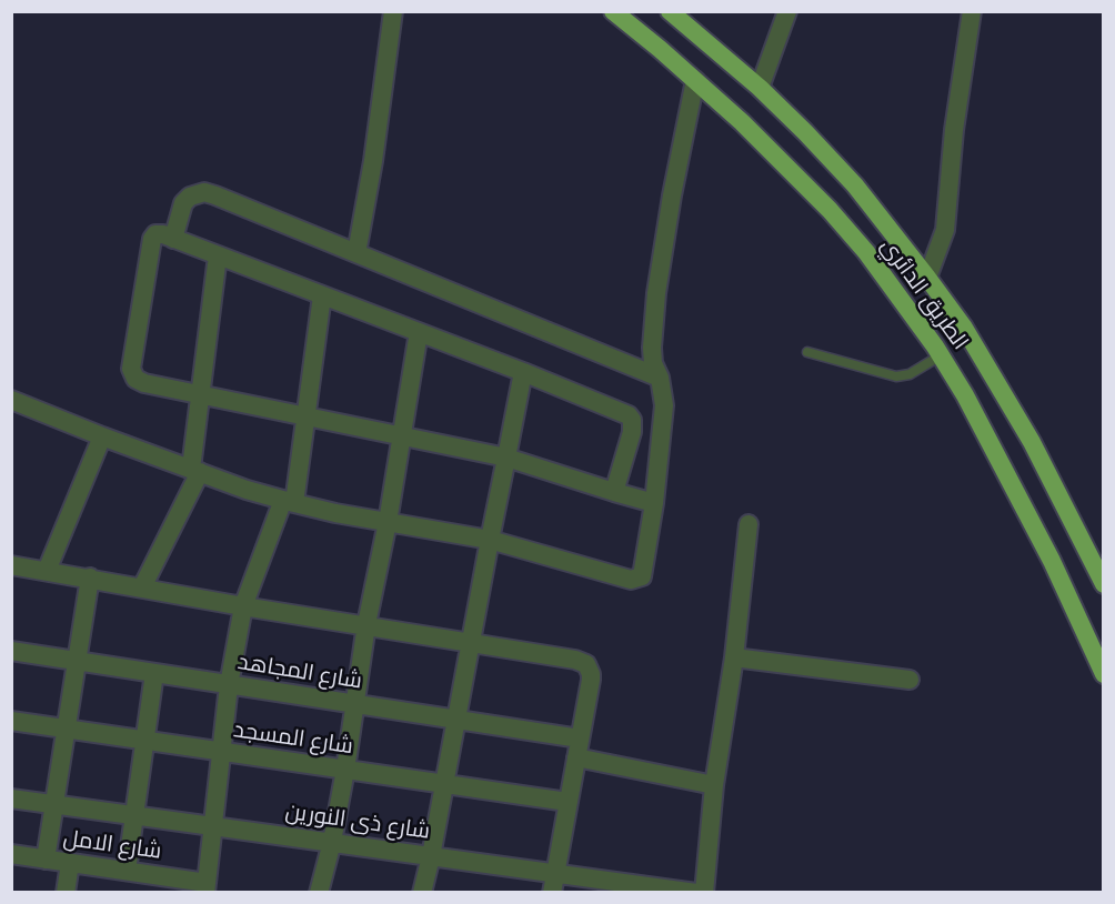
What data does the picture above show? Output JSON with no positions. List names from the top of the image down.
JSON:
{
  "streets": {
    "highway": ["الطريق الدائري"],
    "street": [
      "شارع المجاهد",
      "شارع المسجد",
      "شارع ذى النورين",
      "شارع الامل"
    ]
  }
}
